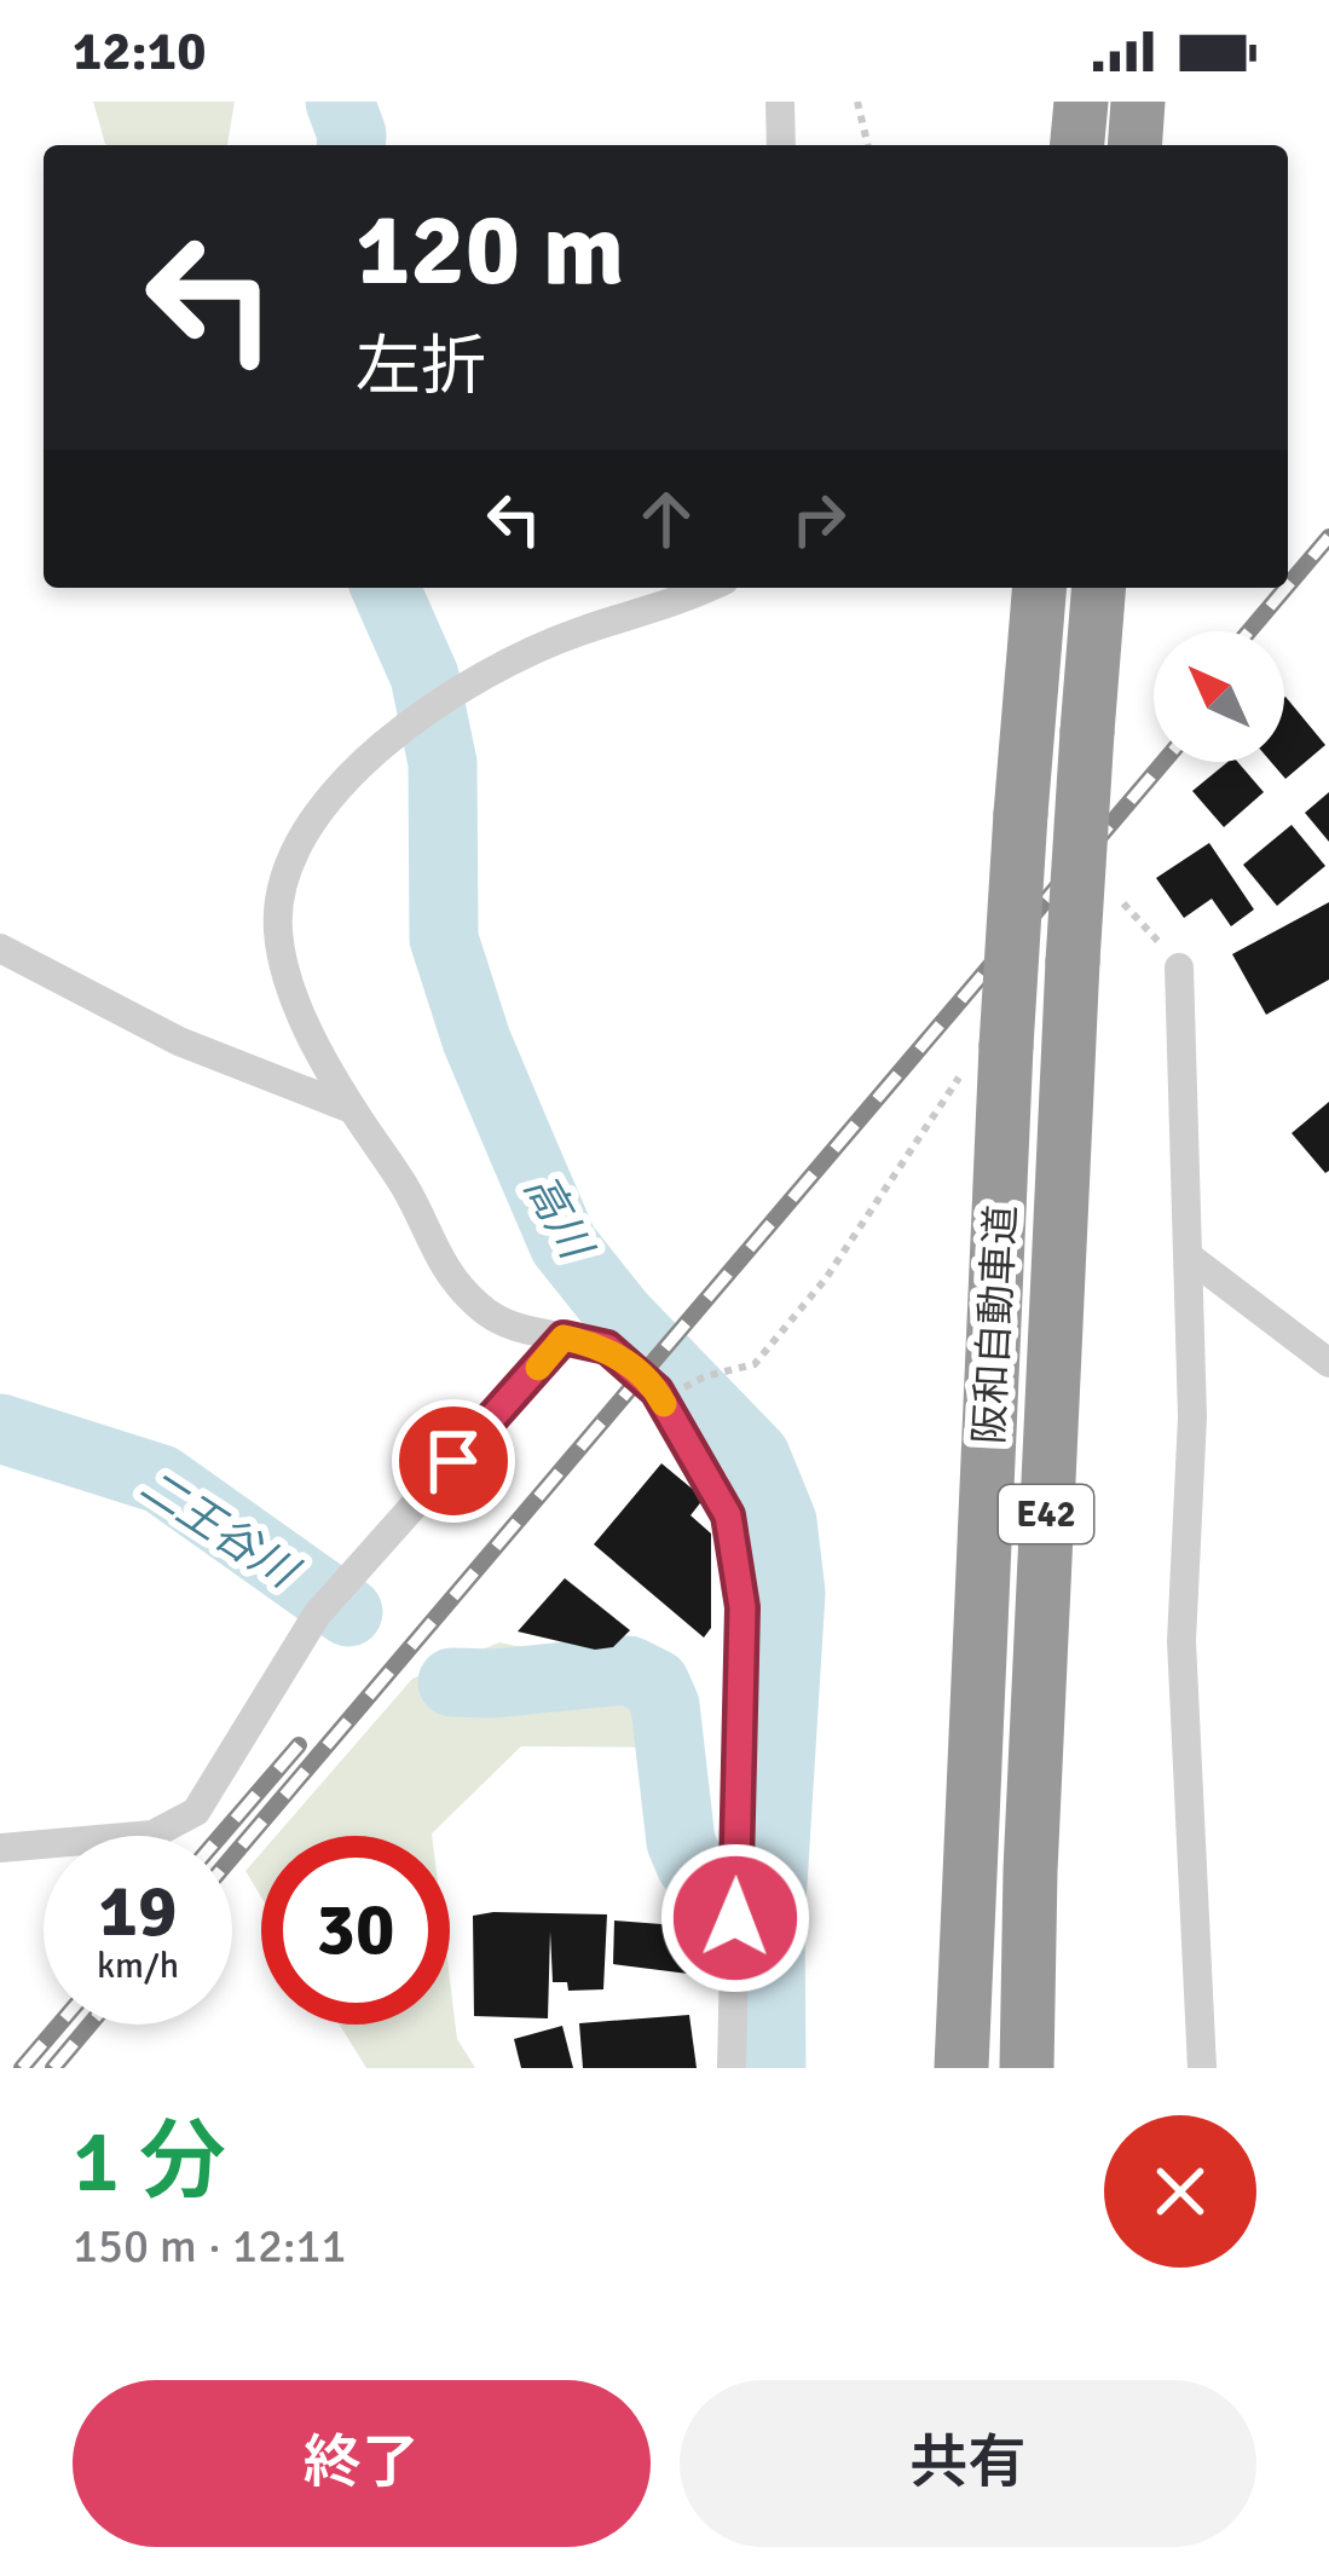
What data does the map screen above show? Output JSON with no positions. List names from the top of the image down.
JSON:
{
  "streets": {
    "highway": ["阪和自動車道", "E42"]
  },
  "water": ["高川", "二王谷川"],
  "north": "top left",
  "page": {
    "status": "12:10",
    "turn": ["120 m", "左折"],
    "speed": "19 km/h",
    "limit": "30",
    "heading": ["1 分", "150 m · 12:11"],
    "buttons": ["終了", "共有"]
  }
}
